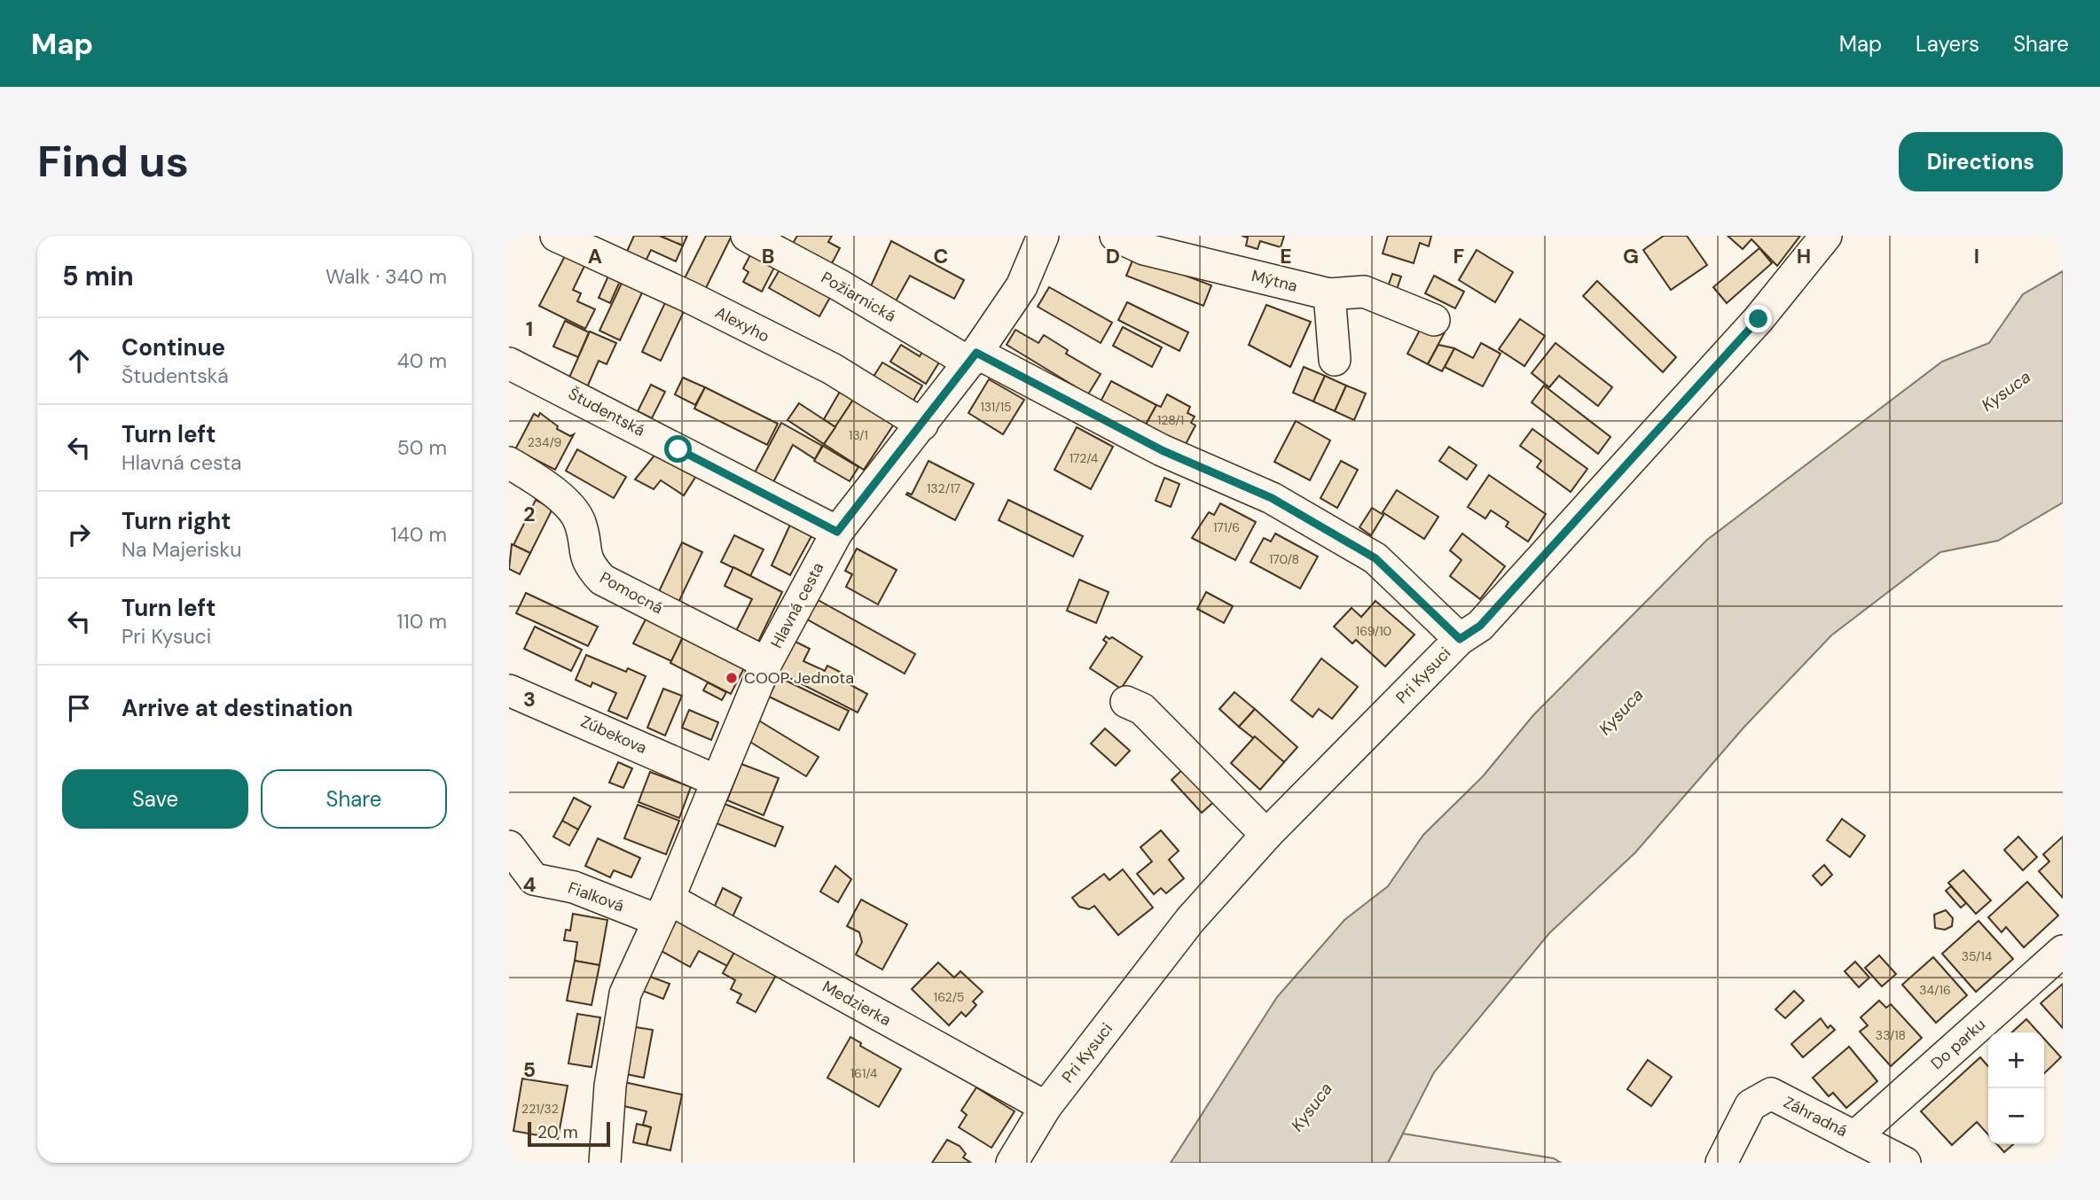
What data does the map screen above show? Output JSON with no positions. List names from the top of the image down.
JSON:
{
  "streets": {
    "street": [
      "Mýtna",
      "Požiarnická",
      "Alexyho",
      "Študentská",
      "Pomocná",
      "Hlavná cesta",
      "Pri Kysuci",
      "Zúbekova",
      "Fialková",
      "Medzierka",
      "Do parku",
      "Záhradná"
    ]
  },
  "crossings": [
    ["Požiarnická", "Hlavná cesta"],
    ["Požiarnická", "Pri Kysuci"],
    ["Alexyho", "Hlavná cesta"],
    ["Študentská", "Hlavná cesta"],
    ["Pomocná", "Hlavná cesta"],
    ["Hlavná cesta", "Zúbekova"],
    ["Hlavná cesta", "Fialková"],
    ["Hlavná cesta", "Medzierka"],
    ["Pri Kysuci", "Medzierka"],
    ["Fialková", "Medzierka"],
    ["Do parku", "Záhradná"]
  ],
  "water": ["Kysuca"],
  "places": ["COOP Jednota"],
  "house_numbers": [
    "131/15",
    "128/1",
    "13/1",
    "234/9",
    "172/4",
    "132/17",
    "171/6",
    "170/8",
    "169/10",
    "35/14",
    "34/16",
    "162/5",
    "33/18",
    "161/4",
    "221/32"
  ],
  "scale_bar": "20 m",
  "page": {
    "header": "Map",
    "nav": ["Map", "Layers", "Share"],
    "buttons": [
      "Directions",
      ["Save", "Share"]
    ],
    "title": "Find us",
    "heading": ["5 min", "Walk · 340 m"],
    "list": [
      ["Continue", "Študentská", "40 m"],
      ["Turn left", "Hlavná cesta", "50 m"],
      ["Turn right", "Na Majerisku", "140 m"],
      ["Turn left", "Pri Kysuci", "110 m"],
      "Arrive at destination"
    ],
    "map_buttons": ["+", "−"],
    "scale": "20 m"
  },
  "grid": {
    "columns": [
      "A",
      "B",
      "C",
      "D",
      "E",
      "F",
      "G",
      "H",
      "I"
    ],
    "rows": [
      "1",
      "2",
      "3",
      "4",
      "5"
    ]
  }
}
